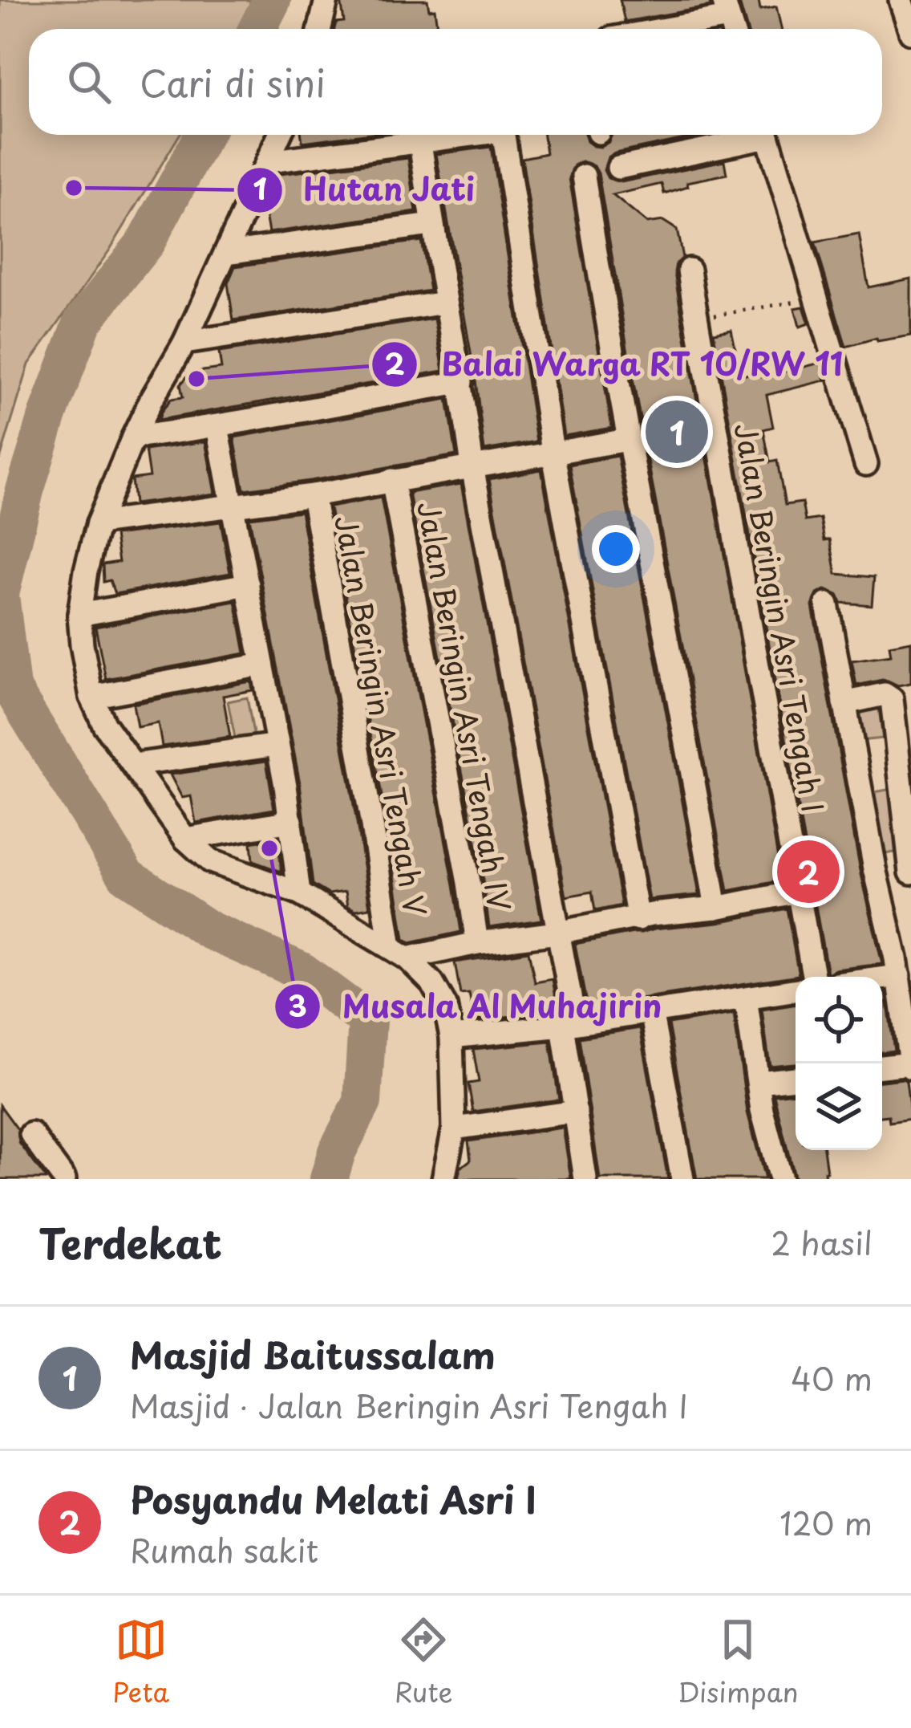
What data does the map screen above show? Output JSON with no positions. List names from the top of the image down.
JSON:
{
  "streets": {
    "street": ["Jalan Beringin Asri Tengah I", "Jalan Beringin Asri Tengah IV", "Jalan Beringin Asri Tengah V"]
  },
  "places": ["Hutan Jati", "Balai Warga RT 10/RW 11", "Musala Al Muhajirin"],
  "page": {
    "search": "Cari di sini",
    "pins": ["1", "2"],
    "heading": ["Terdekat", "2 hasil"],
    "list": [
      {
        "mark": "1",
        "name": "Masjid Baitussalam",
        "note": "Masjid · Jalan Beringin Asri Tengah I",
        "value": "40 m"
      },
      {
        "mark": "2",
        "name": "Posyandu Melati Asri I",
        "note": "Rumah sakit",
        "value": "120 m"
      }
    ],
    "nav": ["Peta", "Rute", "Disimpan"]
  }
}
